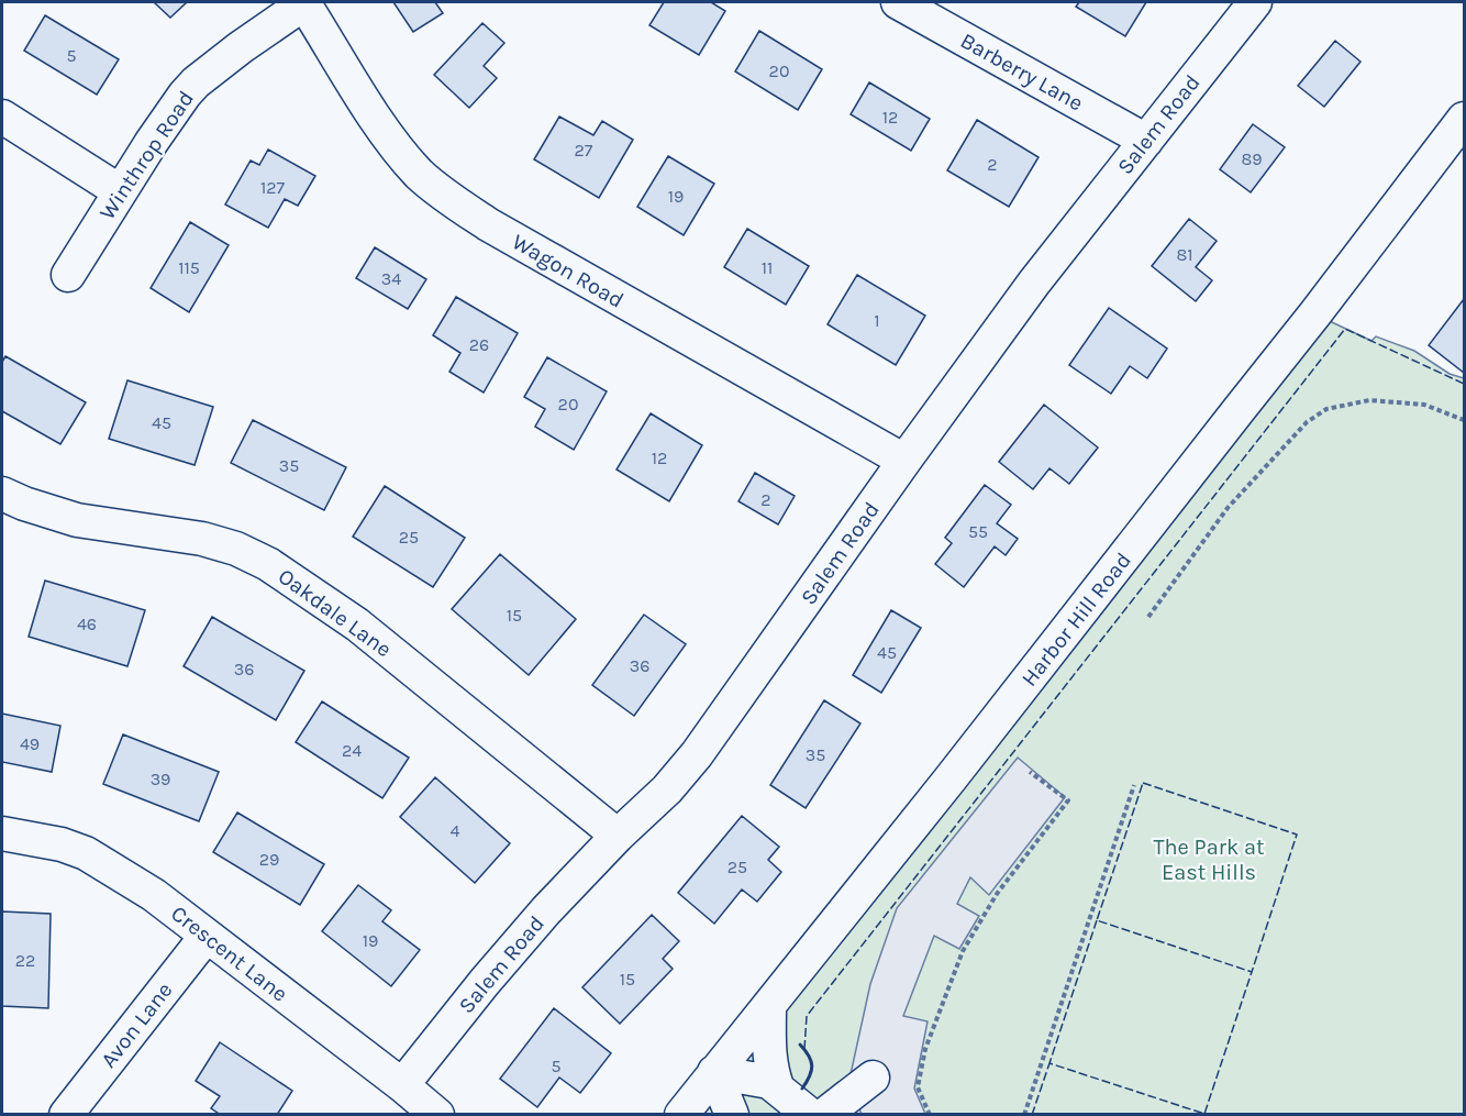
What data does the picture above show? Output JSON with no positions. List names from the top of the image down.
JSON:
{
  "streets": {
    "street": [
      "Barberry Lane",
      "Salem Road",
      "Winthrop Road",
      "Wagon Road",
      "Oakdale Lane",
      "Harbor Hill Road",
      "Crescent Lane",
      "Avon Lane"
    ]
  },
  "crossings": [
    ["Barberry Lane", "Salem Road"],
    ["Salem Road", "Wagon Road"],
    ["Salem Road", "Oakdale Lane"],
    ["Salem Road", "Crescent Lane"],
    ["Winthrop Road", "Wagon Road"],
    ["Crescent Lane", "Avon Lane"]
  ],
  "parks": ["The Park at East Hills"],
  "house_numbers": [
    "5",
    "20",
    "12",
    "27",
    "89",
    "2",
    "127",
    "19",
    "81",
    "115",
    "11",
    "34",
    "1",
    "26",
    "20",
    "45",
    "12",
    "35",
    "2",
    "55",
    "25",
    "15",
    "46",
    "45",
    "36",
    "36",
    "49",
    "24",
    "35",
    "39",
    "4",
    "29",
    "25",
    "19",
    "22",
    "15",
    "5"
  ]
}
